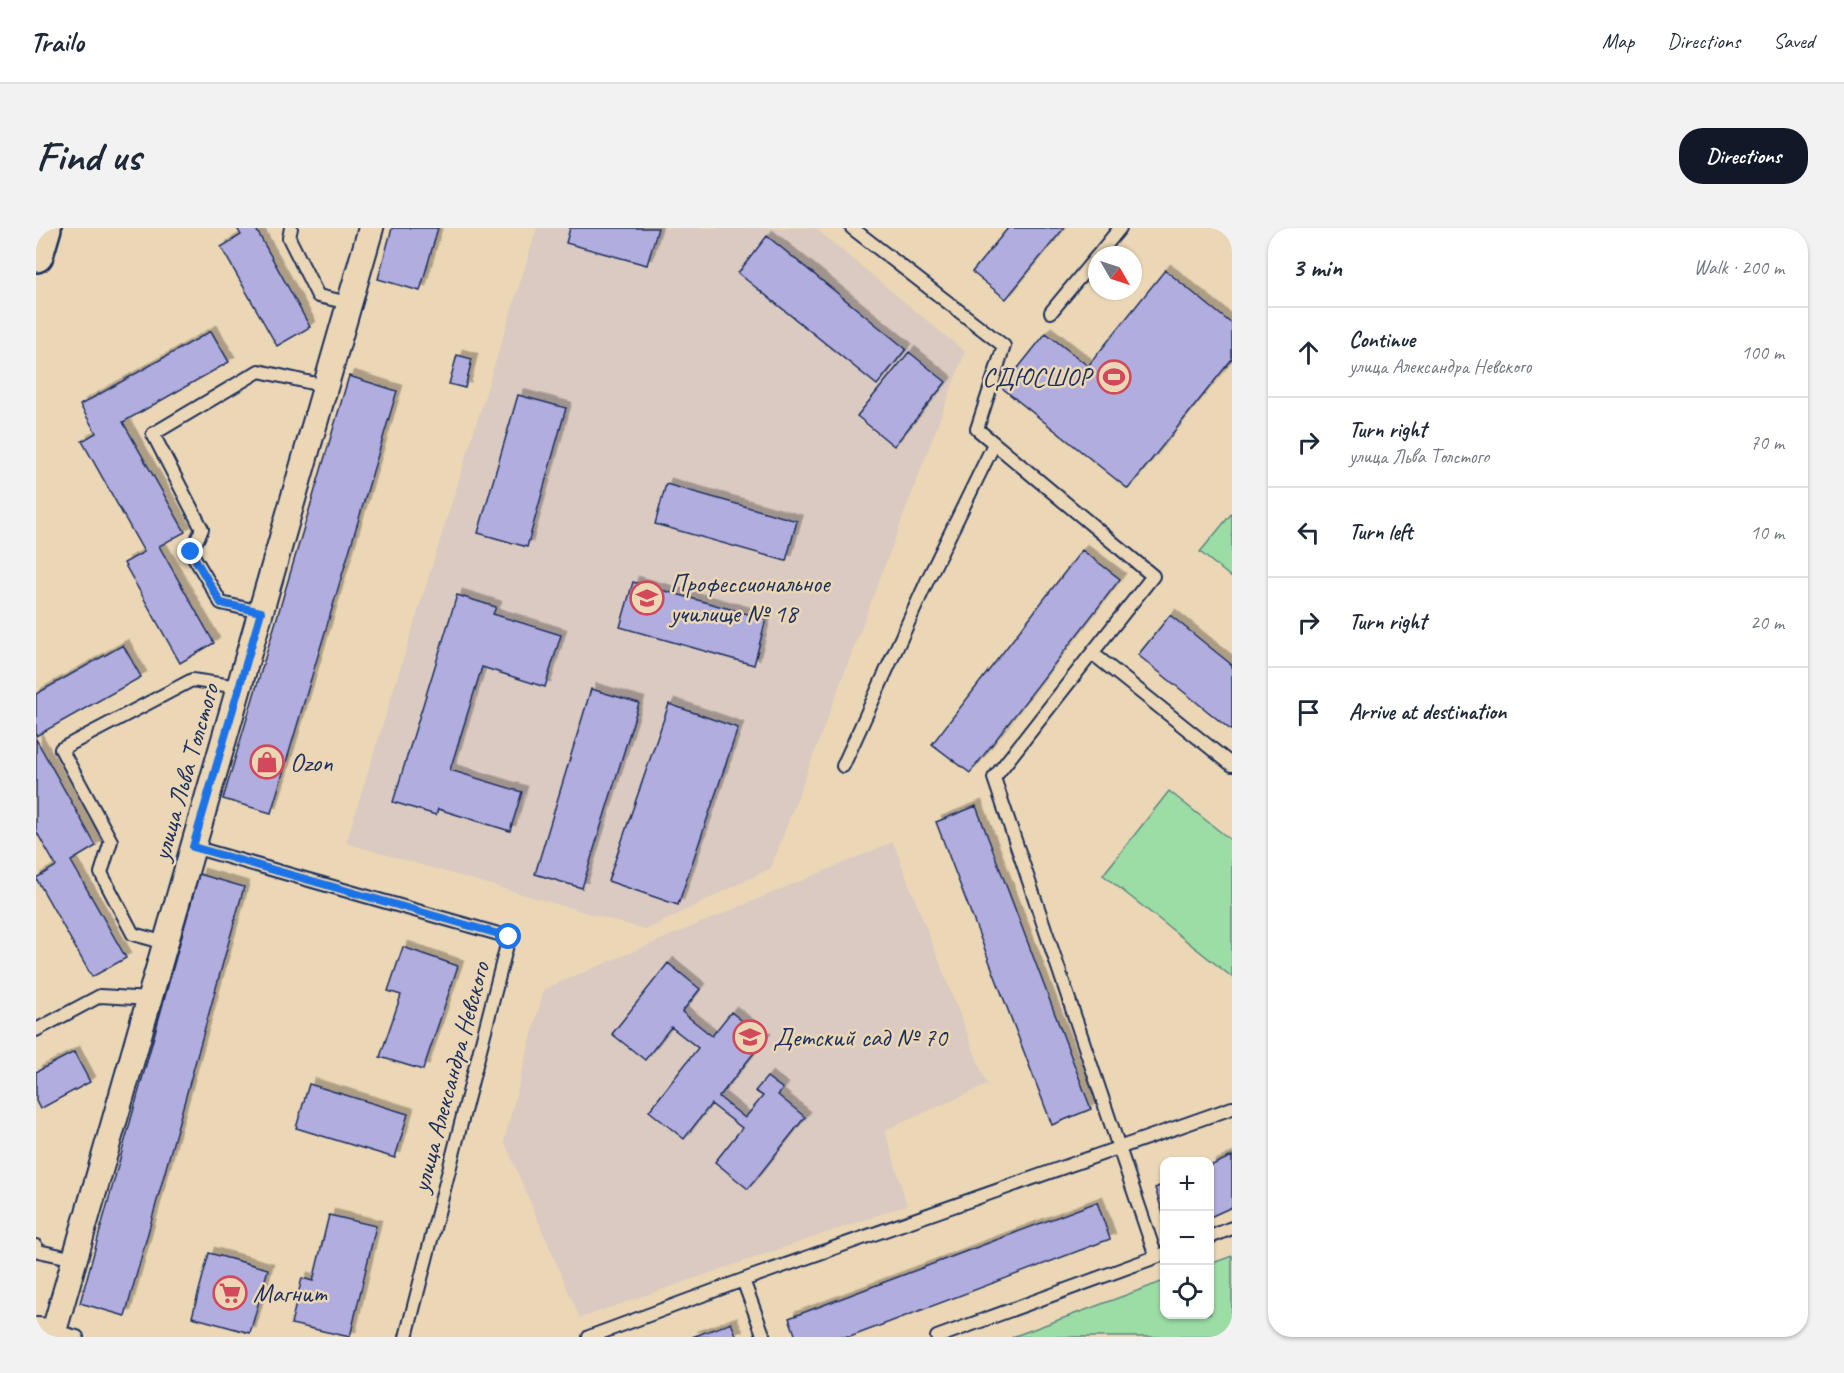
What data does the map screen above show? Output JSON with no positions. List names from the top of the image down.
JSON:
{
  "streets": {
    "street": ["улица Льва Толстого"],
    "lane": ["улица Александра Невского"]
  },
  "crossings": [
    ["улица Льва Толстого", "улица Александра Невского"]
  ],
  "places": {
    "sports": ["СДЮСШОР"],
    "school or university": ["Профессиональное училище № 18", "Детский сад № 70"],
    "shop": ["Ozon"],
    "supermarket": ["Магнит"]
  },
  "north": "bottom right",
  "page": {
    "header": "Trailo",
    "nav": ["Map", "Directions", "Saved"],
    "buttons": "Directions",
    "title": "Find us",
    "heading": ["3 min", "Walk · 200 m"],
    "list": [
      ["Continue", "улица Александра Невского", "100 m"],
      ["Turn right", "улица Льва Толстого", "70 m"],
      ["Turn left", "10 m"],
      ["Turn right", "20 m"],
      "Arrive at destination"
    ],
    "map_buttons": ["+", "−"]
  }
}
